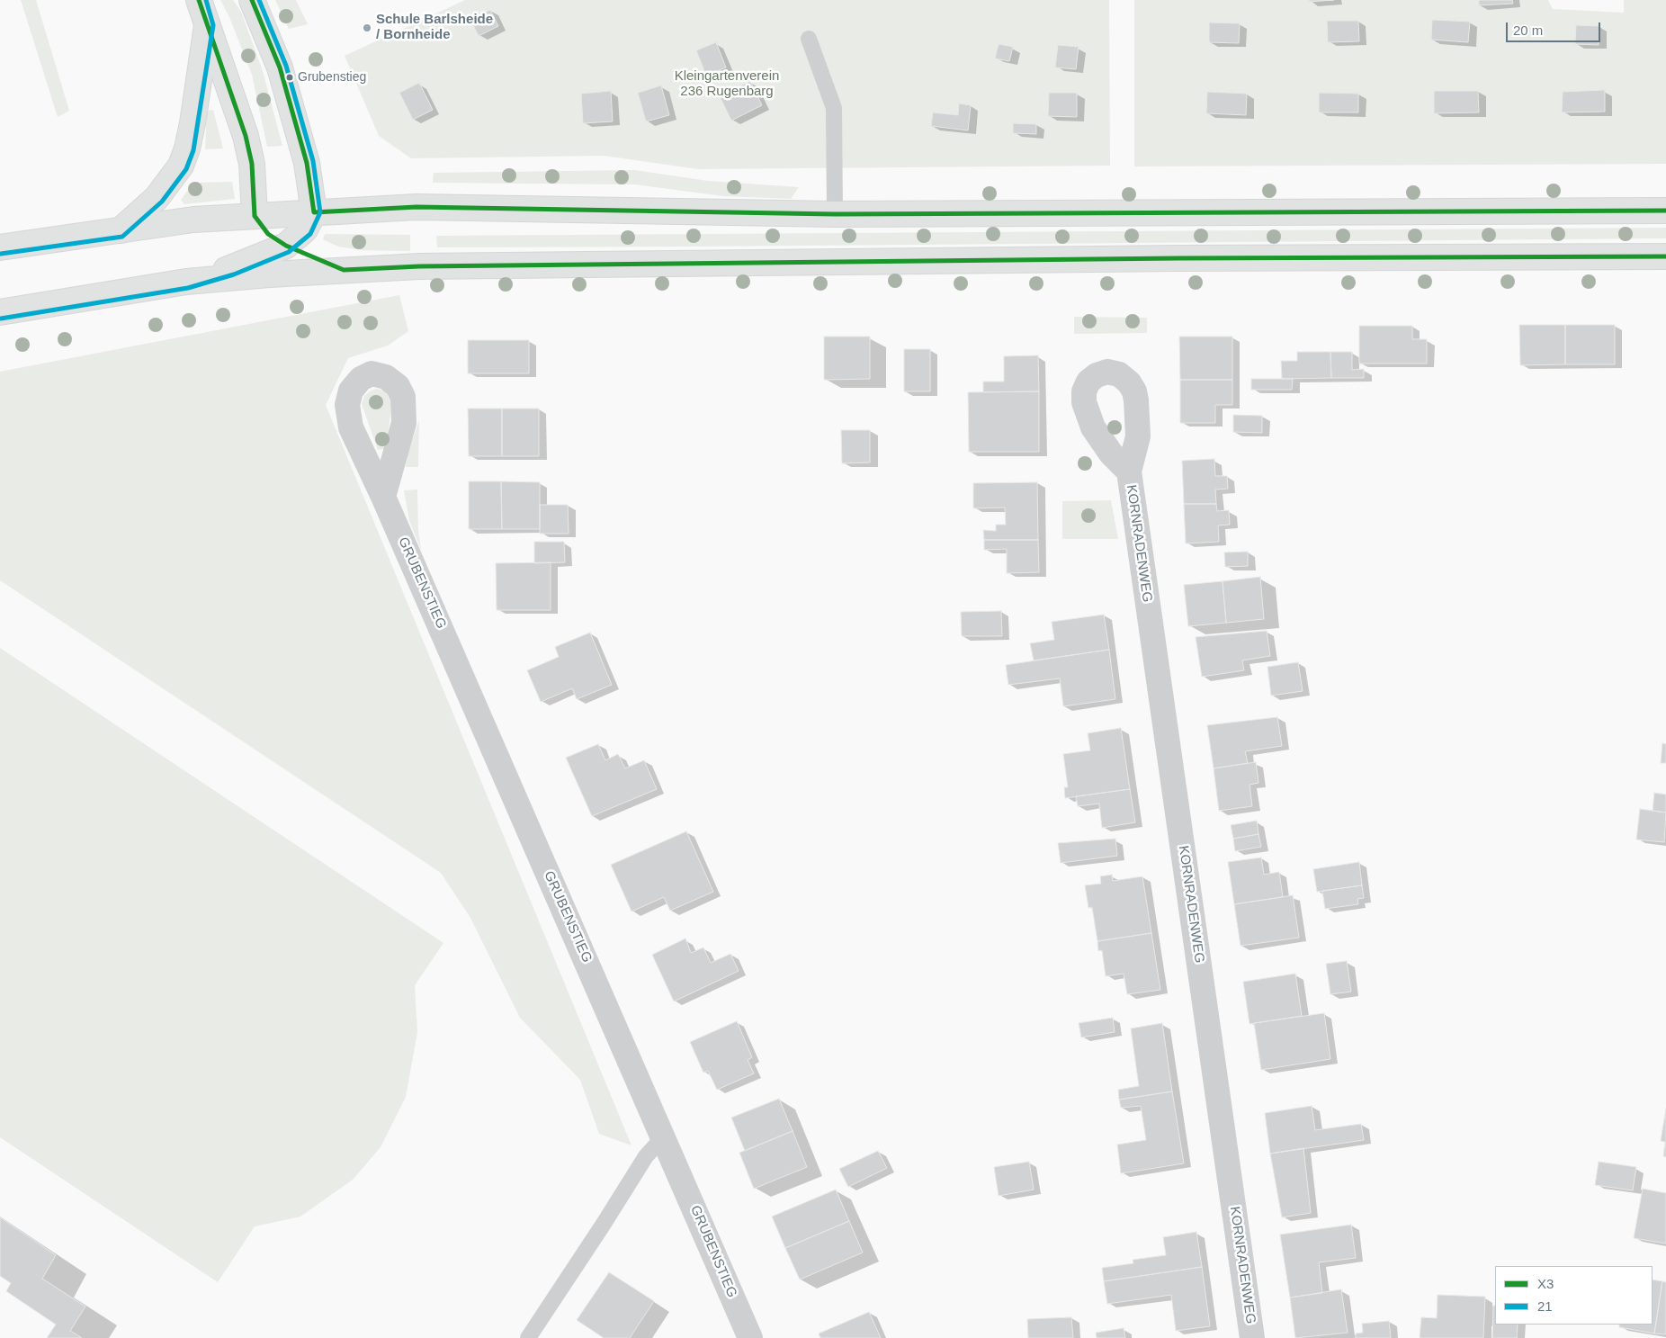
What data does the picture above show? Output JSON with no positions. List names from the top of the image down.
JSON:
{
  "streets": {
    "street": ["KORNRADENWEG", "GRUBENSTIEG"]
  },
  "parks": ["Kleingartenverein 236 Rugenbarg"],
  "places": ["Schule Barlsheide / Bornheide", "Grubenstieg"],
  "lines": ["transit line X3", "transit line 21"],
  "legend": ["X3", "21"],
  "scale_bar": "20 m"
}
